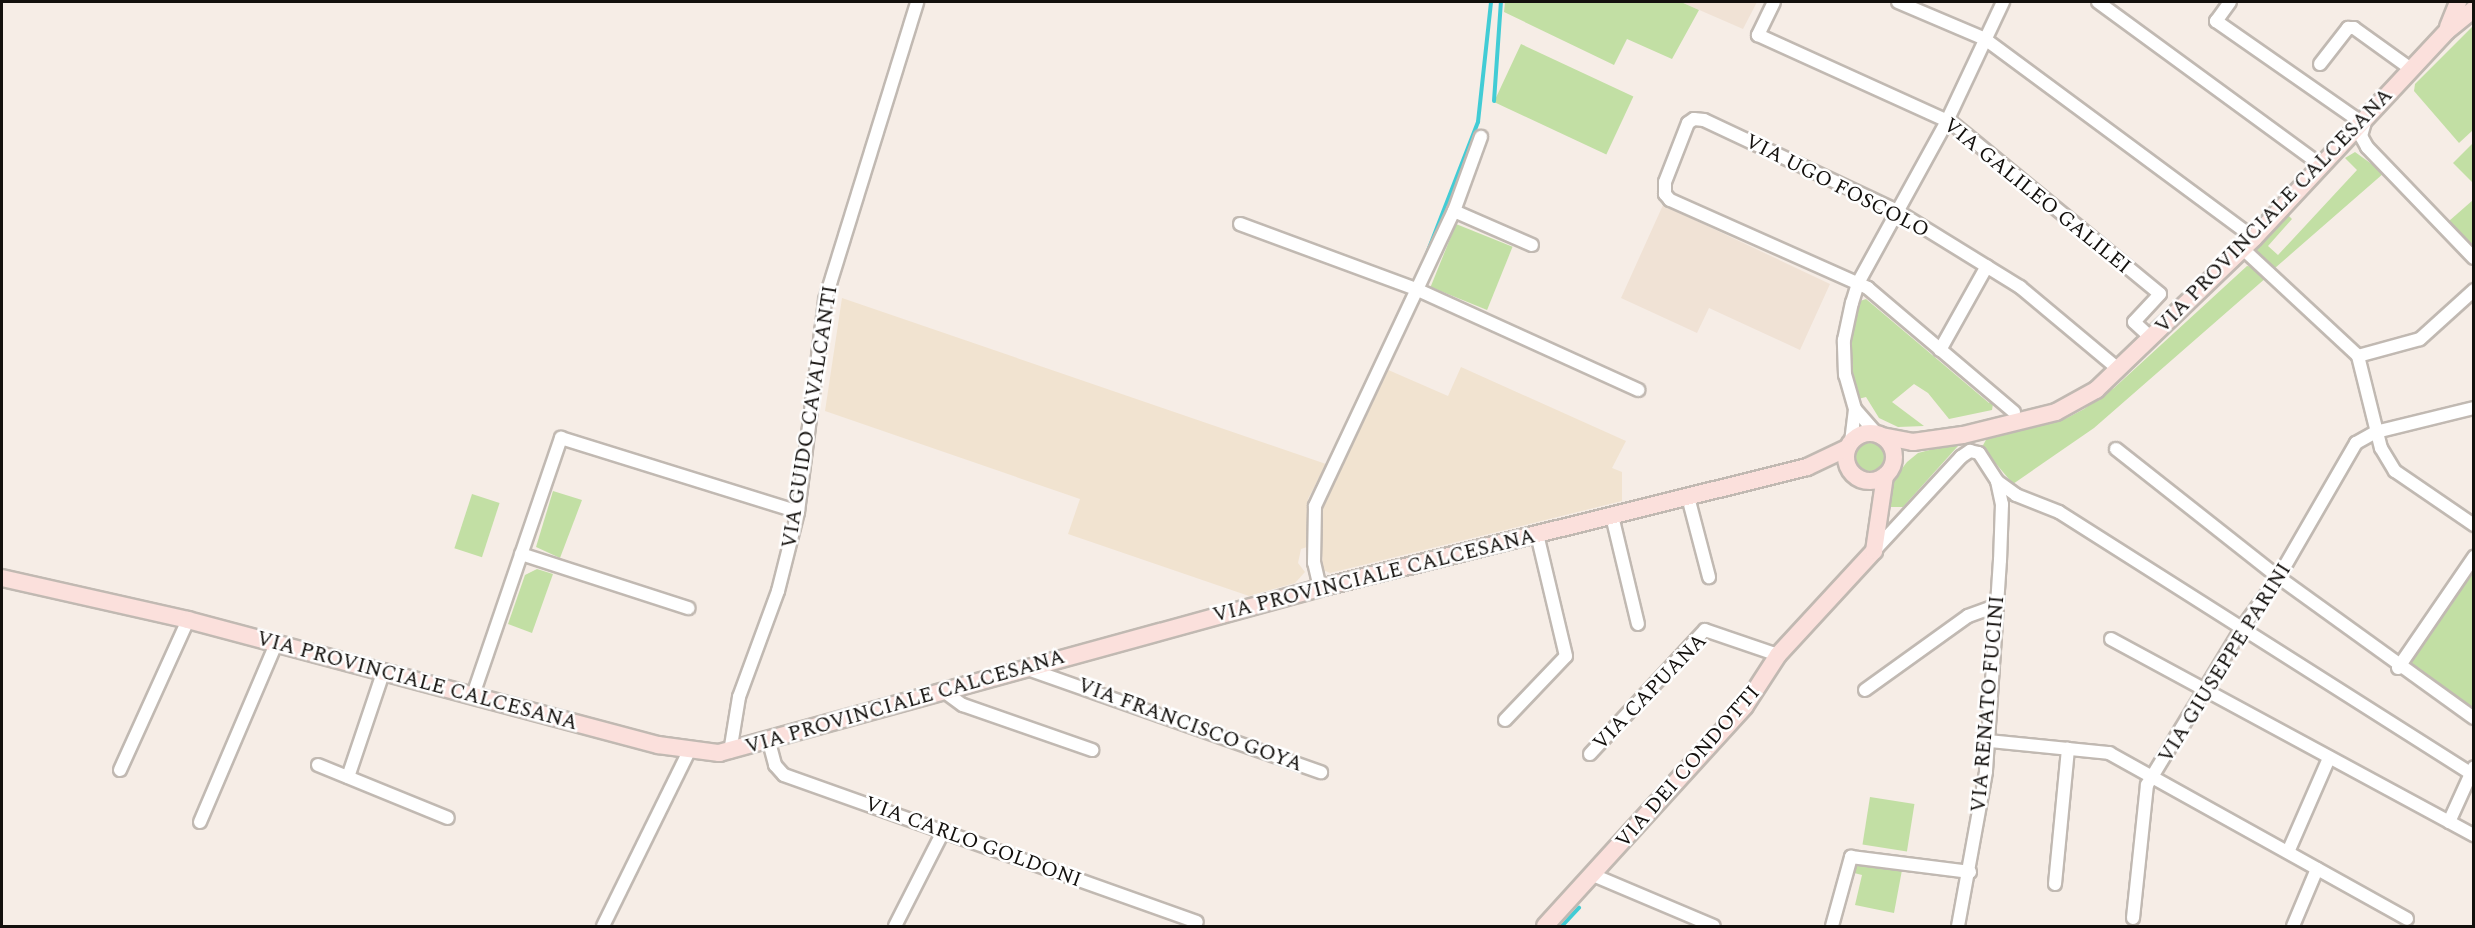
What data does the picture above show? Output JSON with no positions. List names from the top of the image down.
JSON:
{
  "streets": {
    "main road": ["VIA PROVINCIALE CALCESANA", "VIA DEI CONDOTTI"],
    "street": [
      "VIA UGO FOSCOLO",
      "VIA GALILEO GALILEI",
      "VIA GUIDO CAVALCANTI",
      "VIA GIUSEPPE PARINI",
      "VIA CAPUANA",
      "VIA RENATO FUCINI",
      "VIA FRANCISCO GOYA",
      "VIA CARLO GOLDONI"
    ]
  },
  "crossings": [
    ["VIA UGO FOSCOLO", "VIA PROVINCIALE CALCESANA"],
    ["VIA GALILEO GALILEI", "VIA PROVINCIALE CALCESANA"],
    ["VIA PROVINCIALE CALCESANA", "VIA GUIDO CAVALCANTI"],
    ["VIA PROVINCIALE CALCESANA", "VIA FRANCISCO GOYA"],
    ["VIA PROVINCIALE CALCESANA", "VIA CARLO GOLDONI"],
    ["VIA CAPUANA", "VIA DEI CONDOTTI"],
    ["VIA RENATO FUCINI", "VIA DEI CONDOTTI"]
  ]
}
